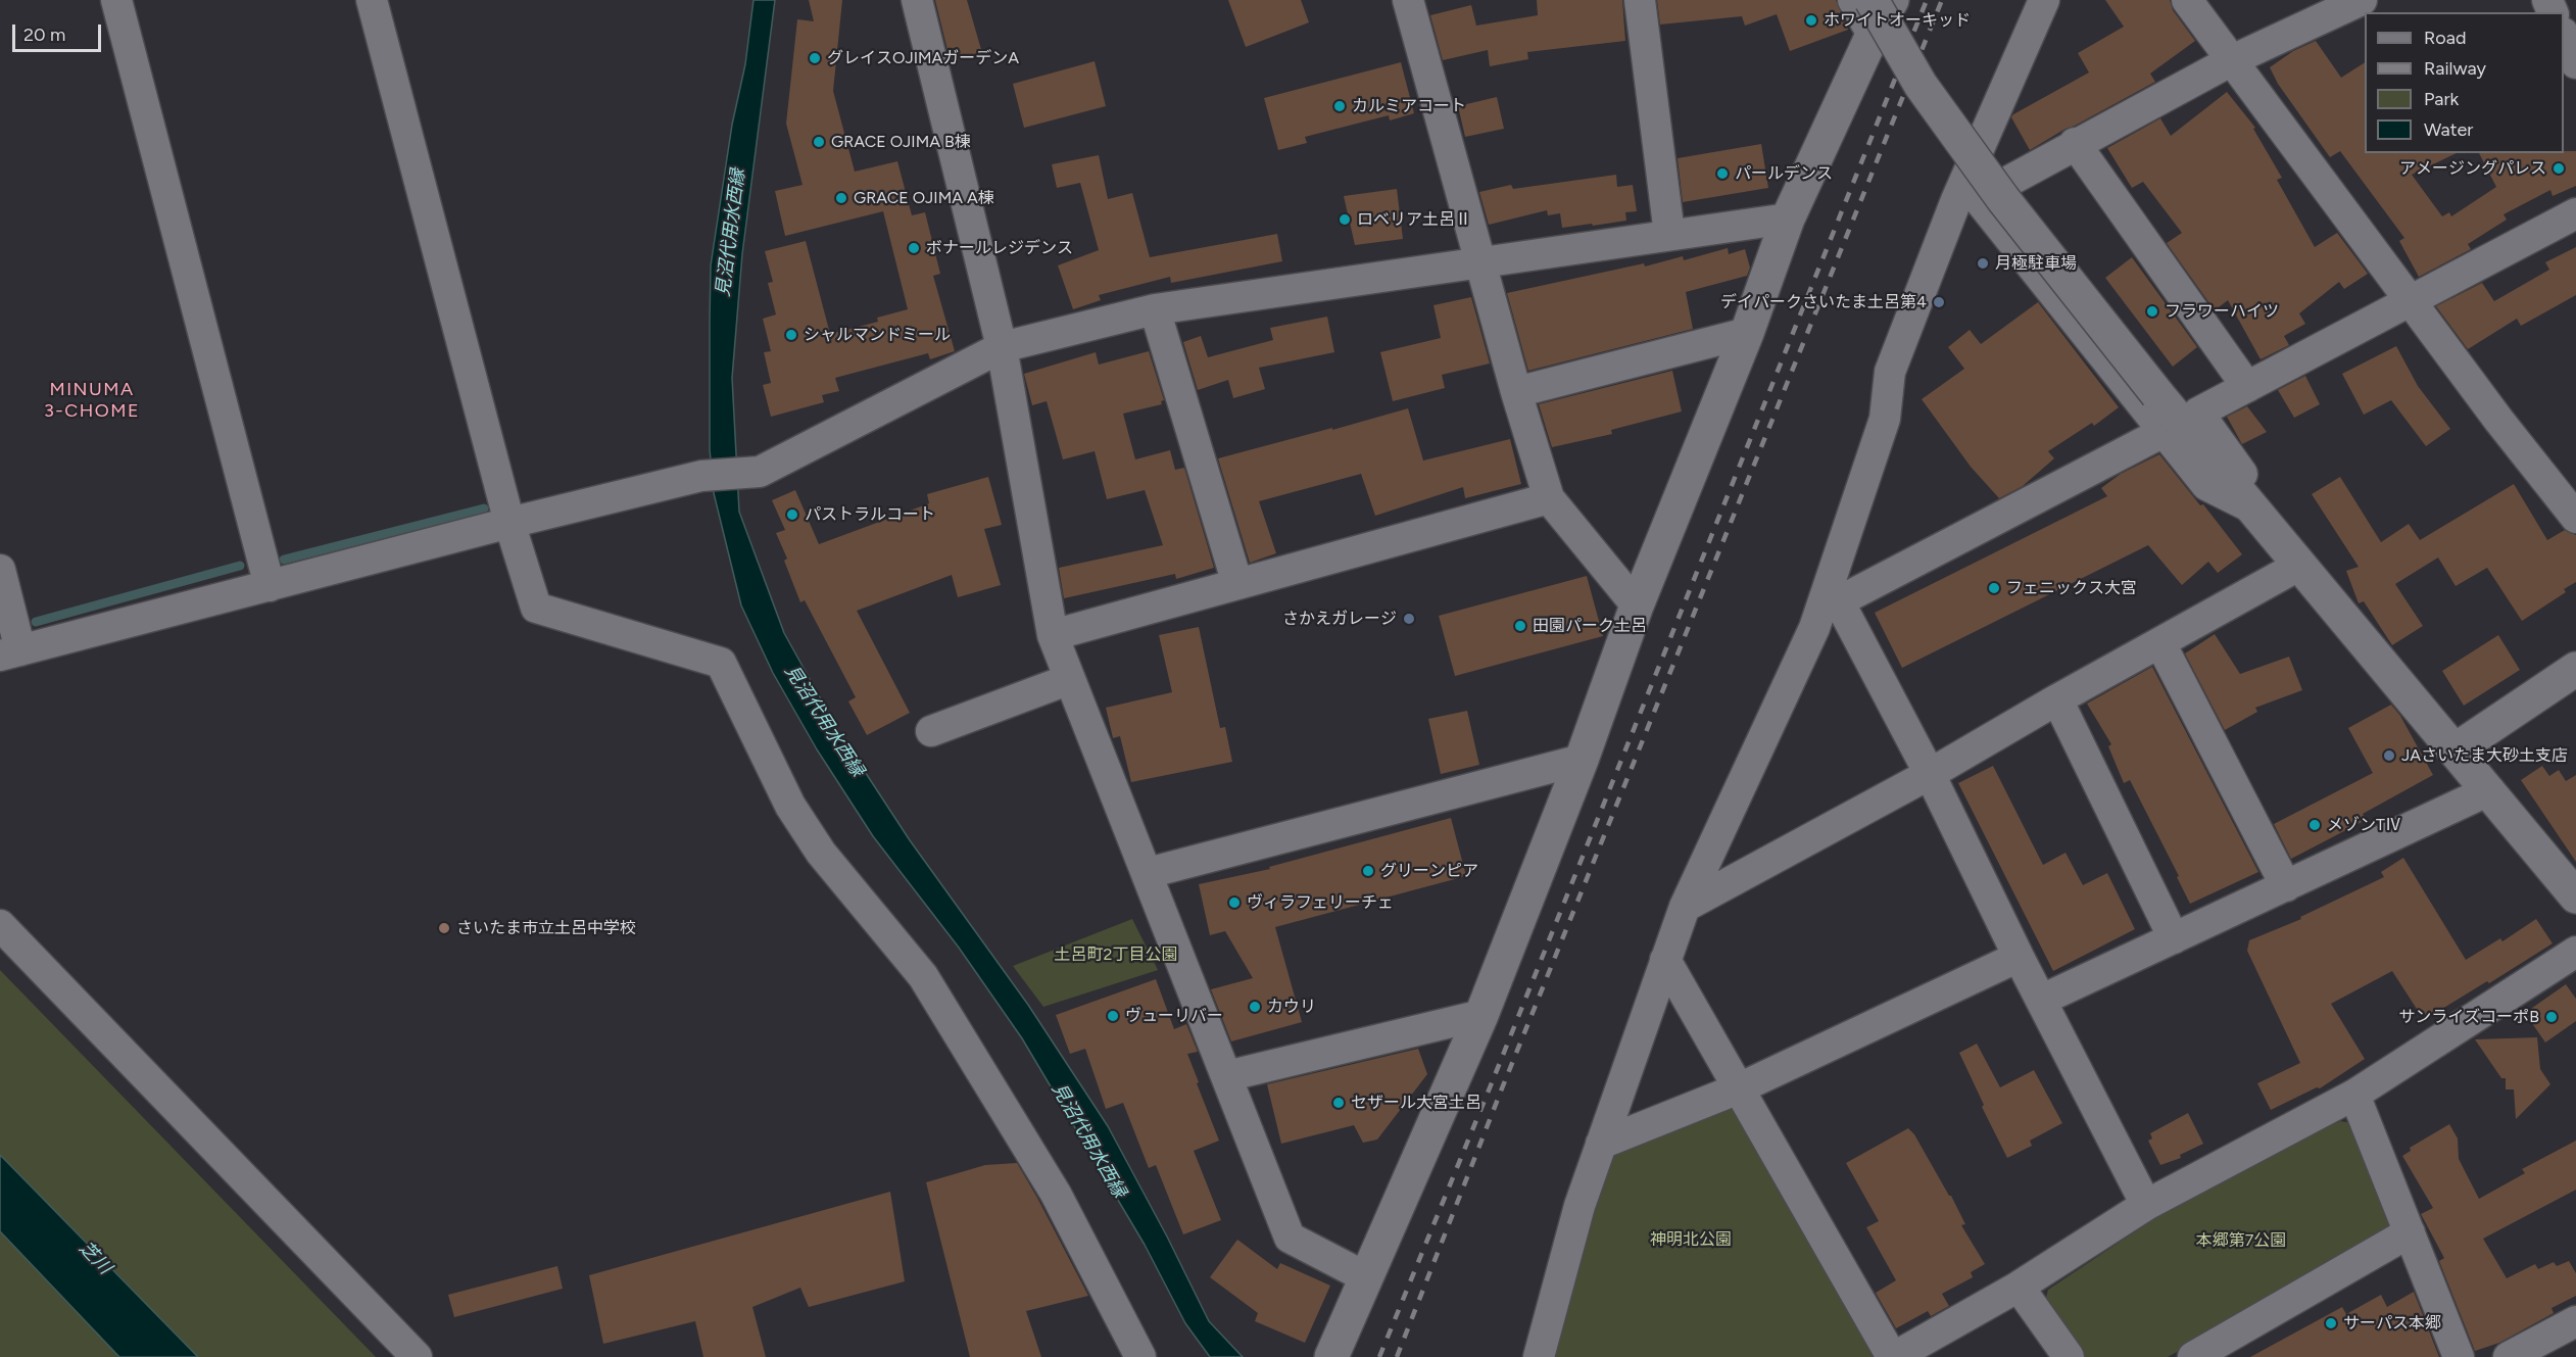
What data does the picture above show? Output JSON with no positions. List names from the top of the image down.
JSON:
{
  "districts": ["MINUMA 3-CHOME"],
  "water": ["見沼代用水西縁", "芝川"],
  "parks": ["土呂町2丁目公園", "神明北公園", "本郷第7公園"],
  "places": [
    "ホワイトオーキッド",
    "グレイスOJIMAガーデンA",
    "カルミアコート",
    "GRACE OJIMA B棟",
    "アメージングパレス",
    "パールデンス",
    "GRACE OJIMA A棟",
    "ロベリア土呂Ⅱ",
    "ボナールレジデンス",
    "月極駐車場",
    "デイパークさいたま土呂第4",
    "フラワーハイツ",
    "シャルマンドミール",
    "パストラルコート",
    "フェニックス大宮",
    "さかえガレージ",
    "田園パーク土呂",
    "JAさいたま大砂土支店",
    "メゾンTⅣ",
    "グリーンピア",
    "ヴィラフェリーチェ",
    "さいたま市立土呂中学校",
    "カウリ",
    "ヴューリバー",
    "サンライズコーポB",
    "セザール大宮土呂",
    "サーパス本郷"
  ],
  "legend": [
    "Road",
    "Railway",
    "Park",
    "Water"
  ],
  "scale_bar": "20 m"
}
